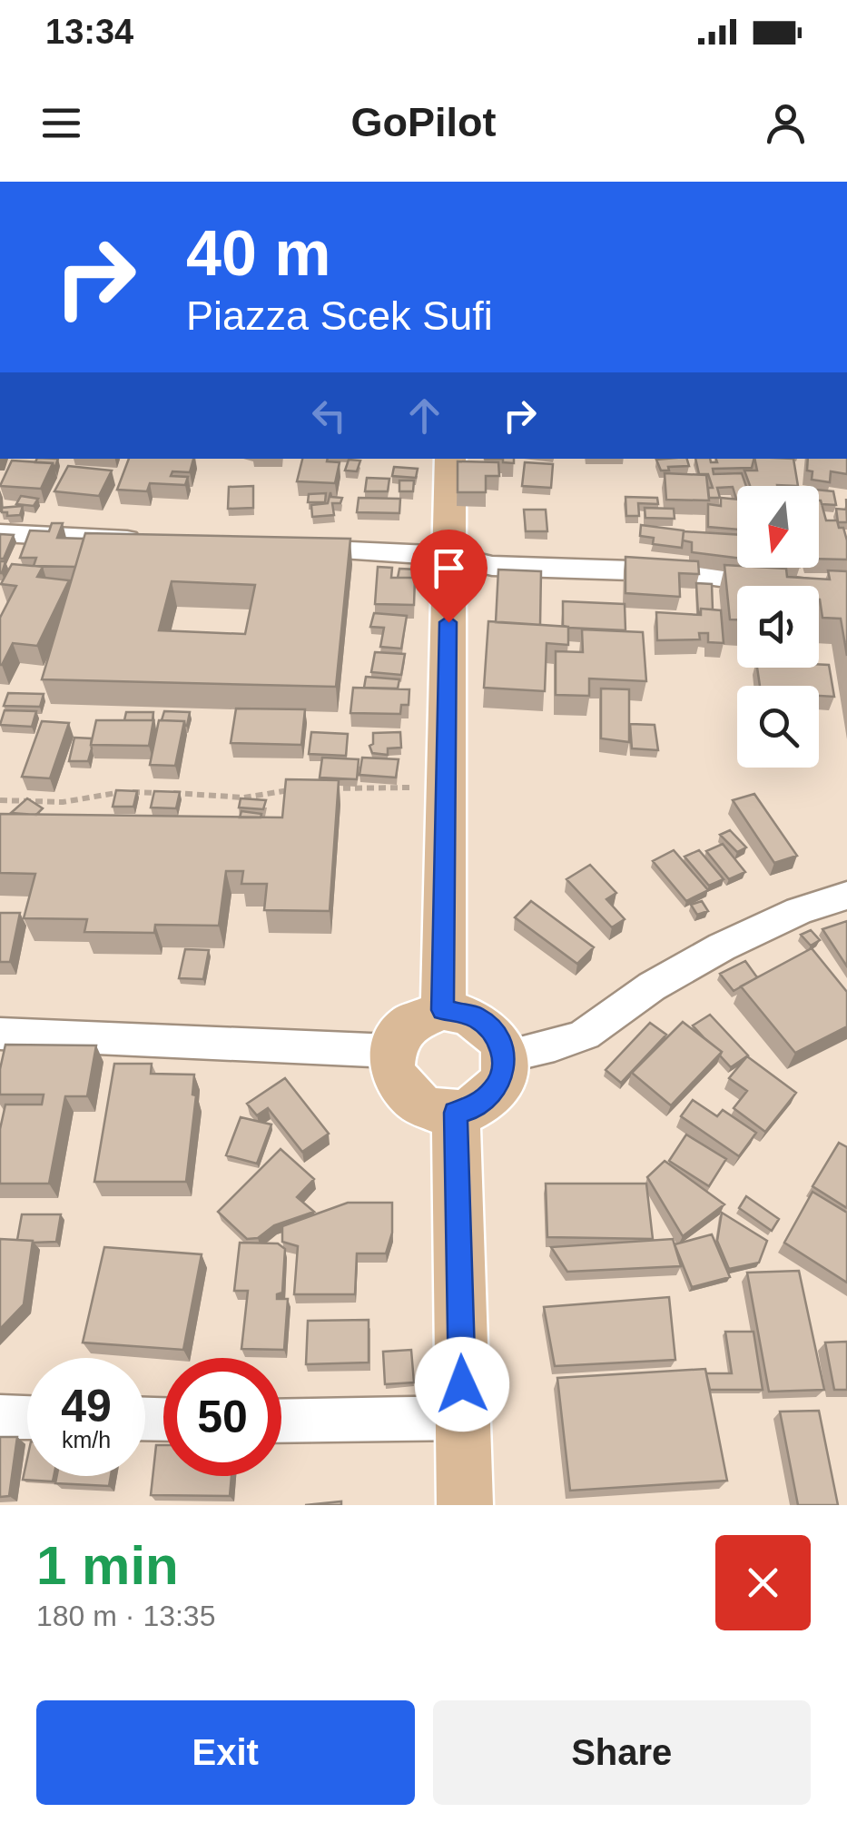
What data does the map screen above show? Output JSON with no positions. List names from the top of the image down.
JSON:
{
  "north": "bottom",
  "page": {
    "status": "13:34",
    "header": "GoPilot",
    "turn": ["40 m", "Piazza Scek Sufi"],
    "speed": "49 km/h",
    "limit": "50",
    "heading": ["1 min", "180 m · 13:35"],
    "buttons": ["Exit", "Share"]
  }
}
